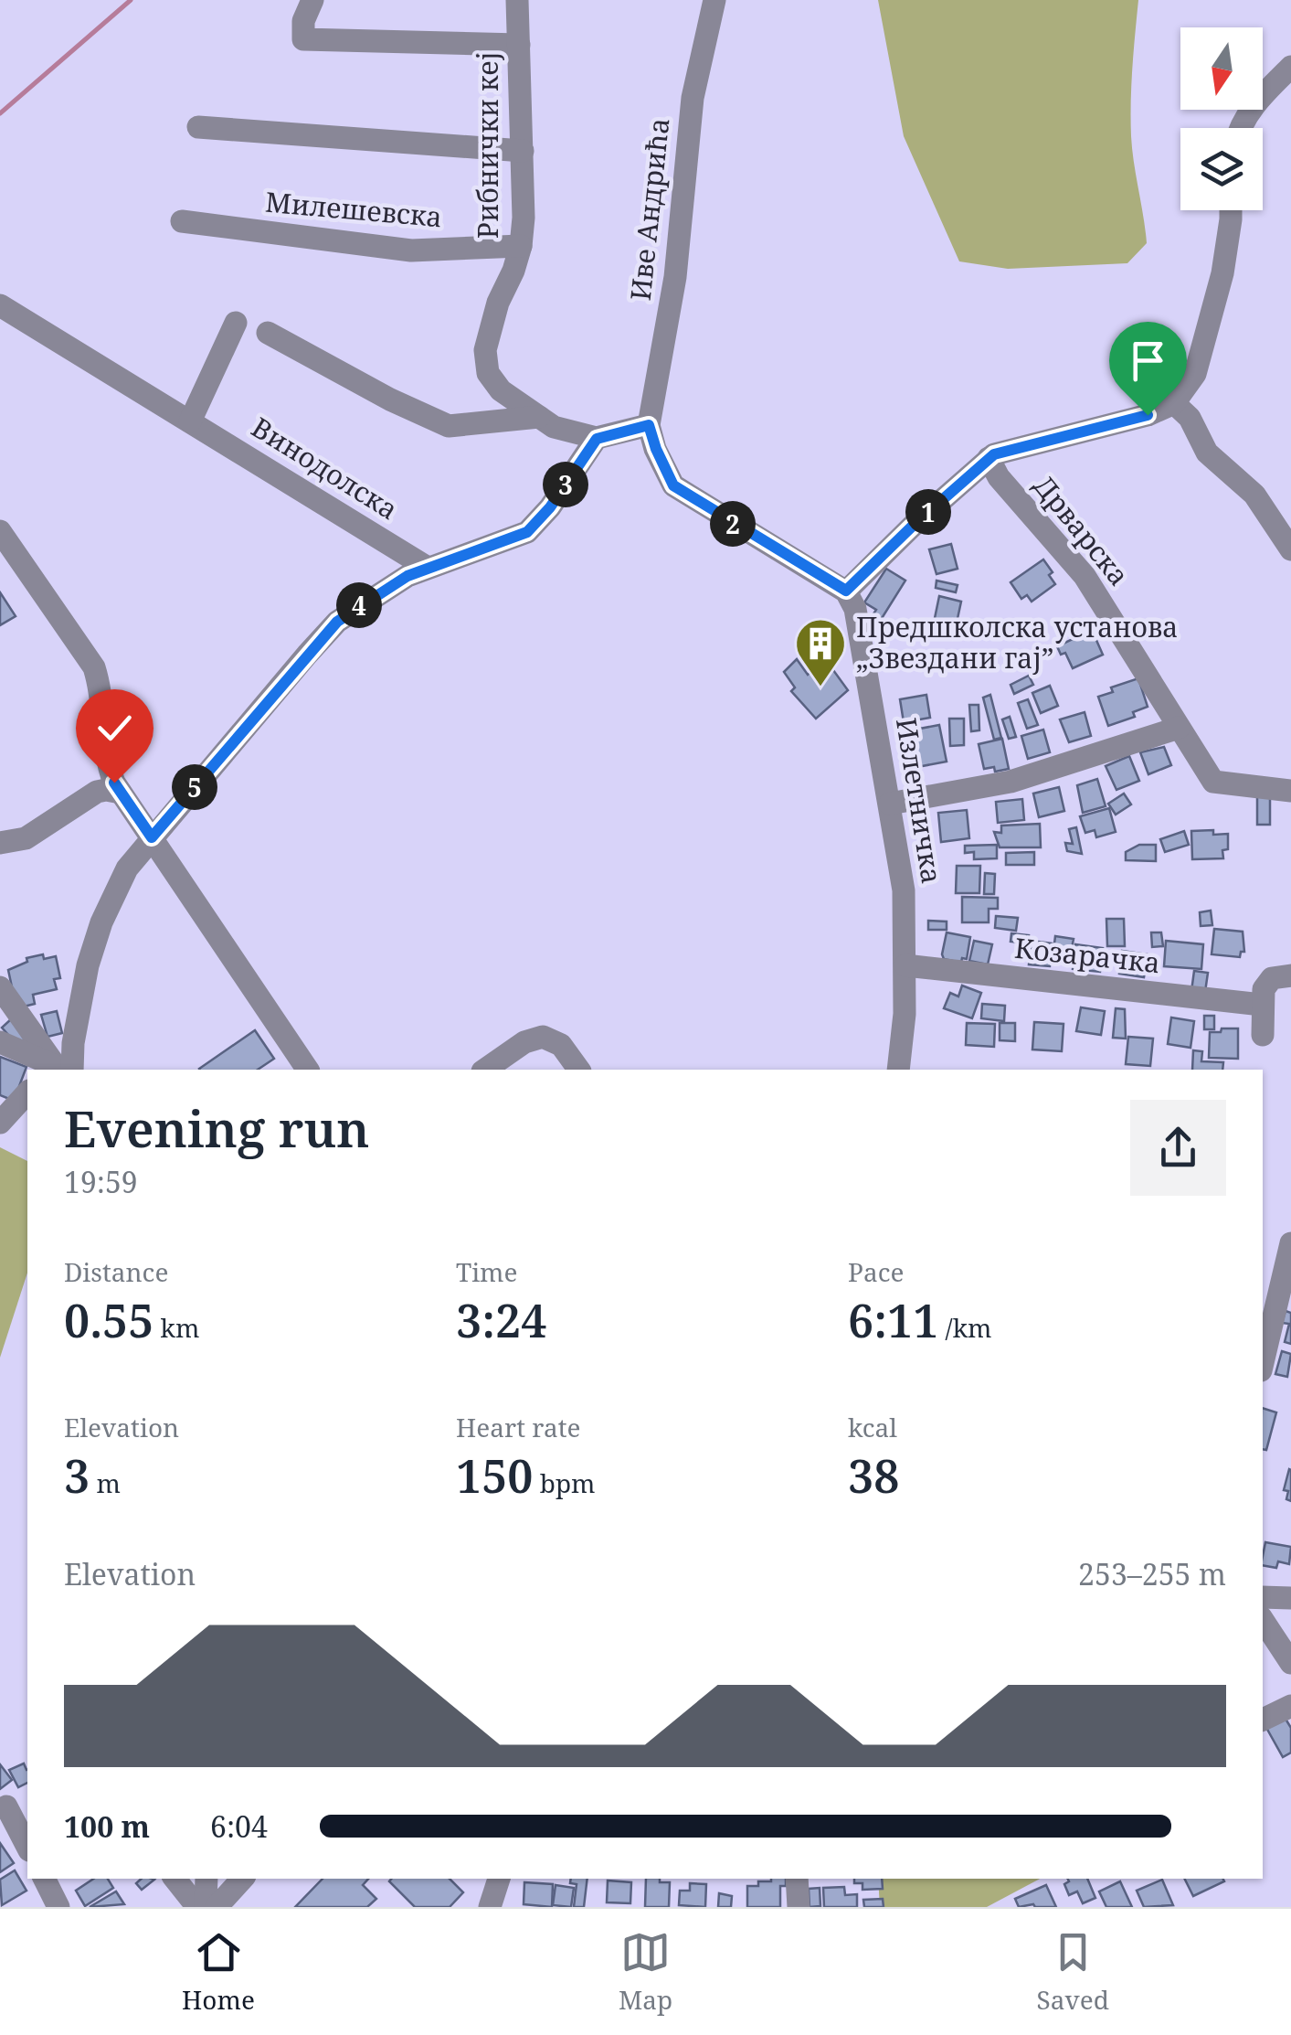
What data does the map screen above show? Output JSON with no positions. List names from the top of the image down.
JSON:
{
  "streets": {
    "street": [
      "Рибнички кеј",
      "Иве Андрића",
      "Милешевска",
      "Винодолска",
      "Дрварска",
      "Излетничка",
      "Козарачка"
    ]
  },
  "crossings": [
    ["Рибнички кеј", "Милешевска"],
    ["Излетничка", "Козарачка"]
  ],
  "places": {
    "building": ["Предшколска установа „Звездани гај”"]
  },
  "north": "bottom",
  "page": {
    "pins": [
      "3",
      "1",
      "2",
      "4",
      "5"
    ],
    "heading": ["Evening run", "19:59"],
    "stats": [
      ["Distance", "0.55 km"],
      ["Time", "3:24"],
      ["Pace", "6:11 /km"],
      ["Elevation", "3 m"],
      ["Heart rate", "150 bpm"],
      ["kcal", "38"]
    ],
    "chart": ["Elevation", "253–255 m"],
    "list": [
      {
        "name": "100 m",
        "note": "6:04"
      }
    ],
    "tabs": ["Home", "Map", "Saved"]
  }
}
